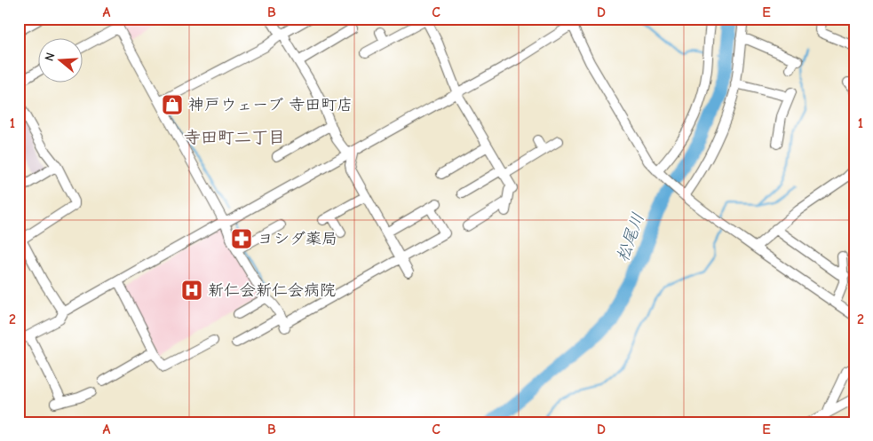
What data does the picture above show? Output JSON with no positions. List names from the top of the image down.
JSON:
{
  "districts": ["寺田町二丁目"],
  "water": ["松尾川"],
  "places": {
    "shop": ["神戸ウェーブ 寺田町店"],
    "pharmacy": ["ヨシダ薬局"],
    "hospital": ["新仁会新仁会病院"]
  },
  "north": "left",
  "grid": {
    "columns": [
      "A",
      "B",
      "C",
      "D",
      "E"
    ],
    "rows": ["1", "2"]
  }
}
